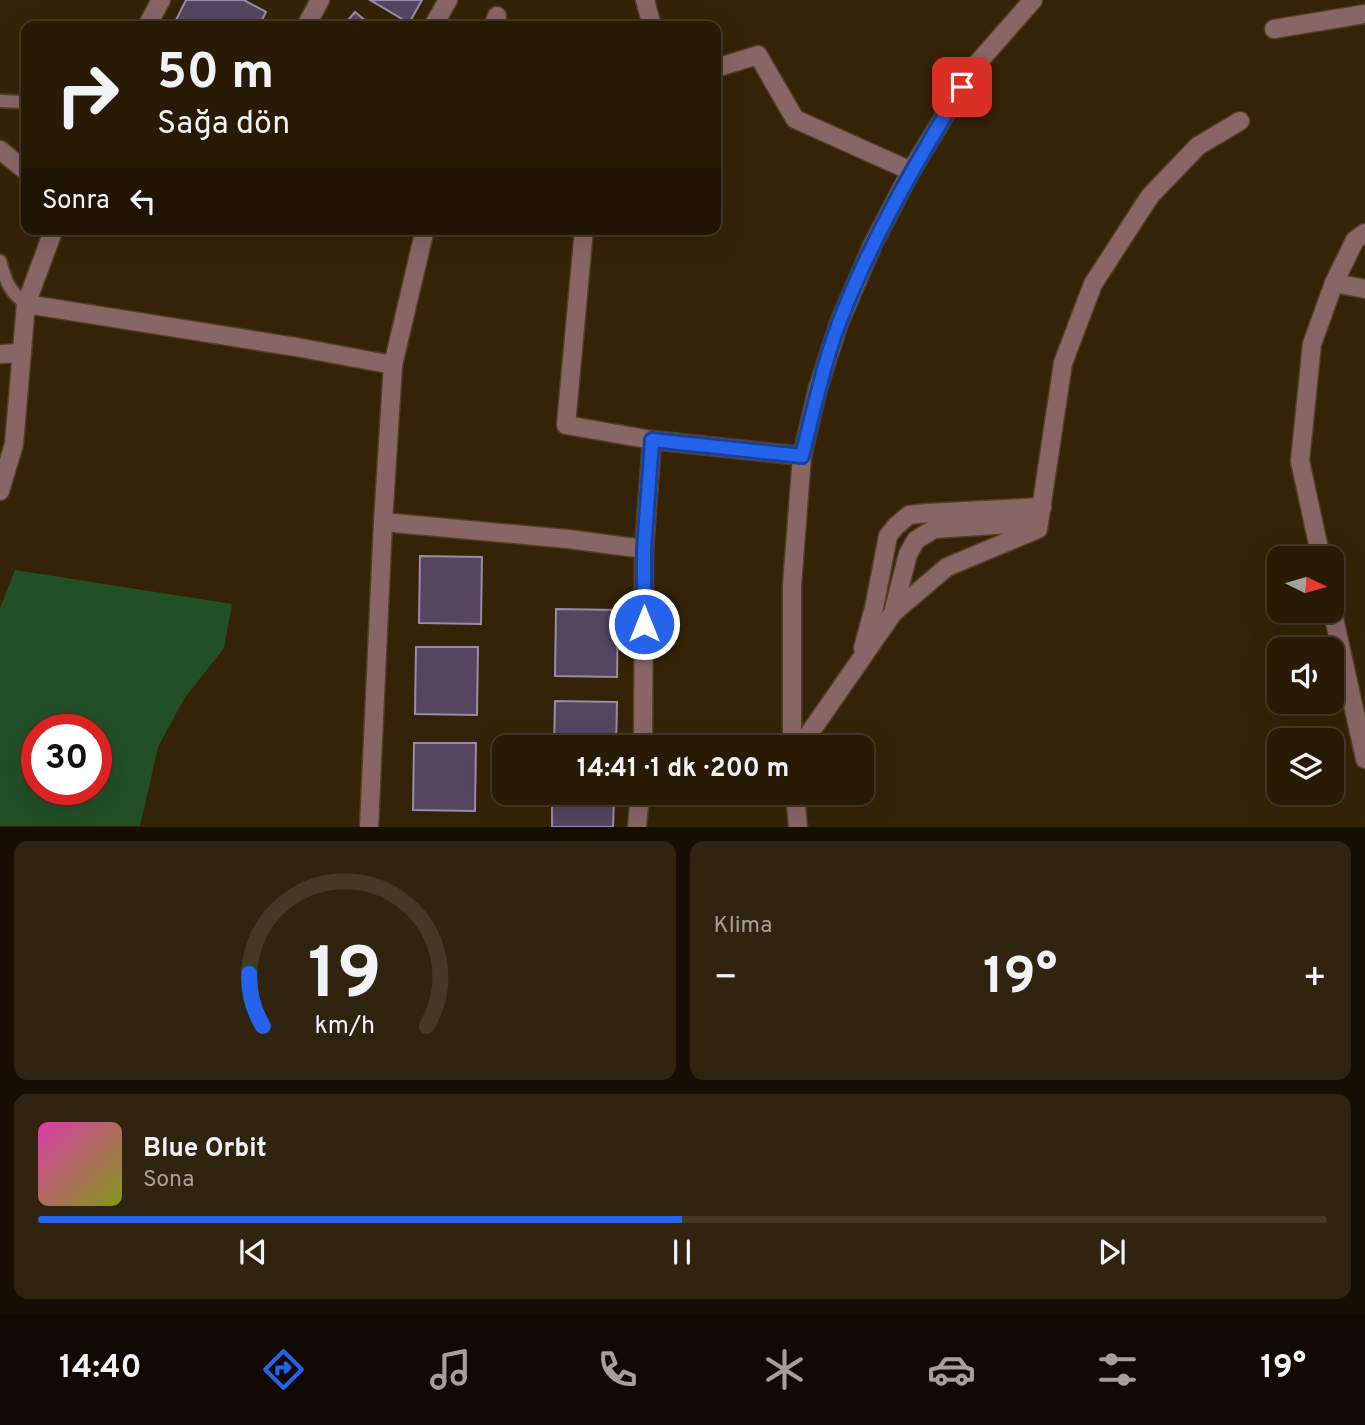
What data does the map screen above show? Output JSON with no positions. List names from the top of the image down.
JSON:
{
  "north": "right",
  "page": {
    "turn": ["50 m", "Sağa dön"],
    "then": "Sonra",
    "limit": "30",
    "trip": "14:41 · 1 dk · 200 m",
    "tile": "Klima",
    "heat": ["−", "19°", "+"],
    "song": ["Blue Orbit", "Sona"],
    "tabs": ["14:40", "19°"],
    "gauge": ["19", "km/h"]
  }
}
